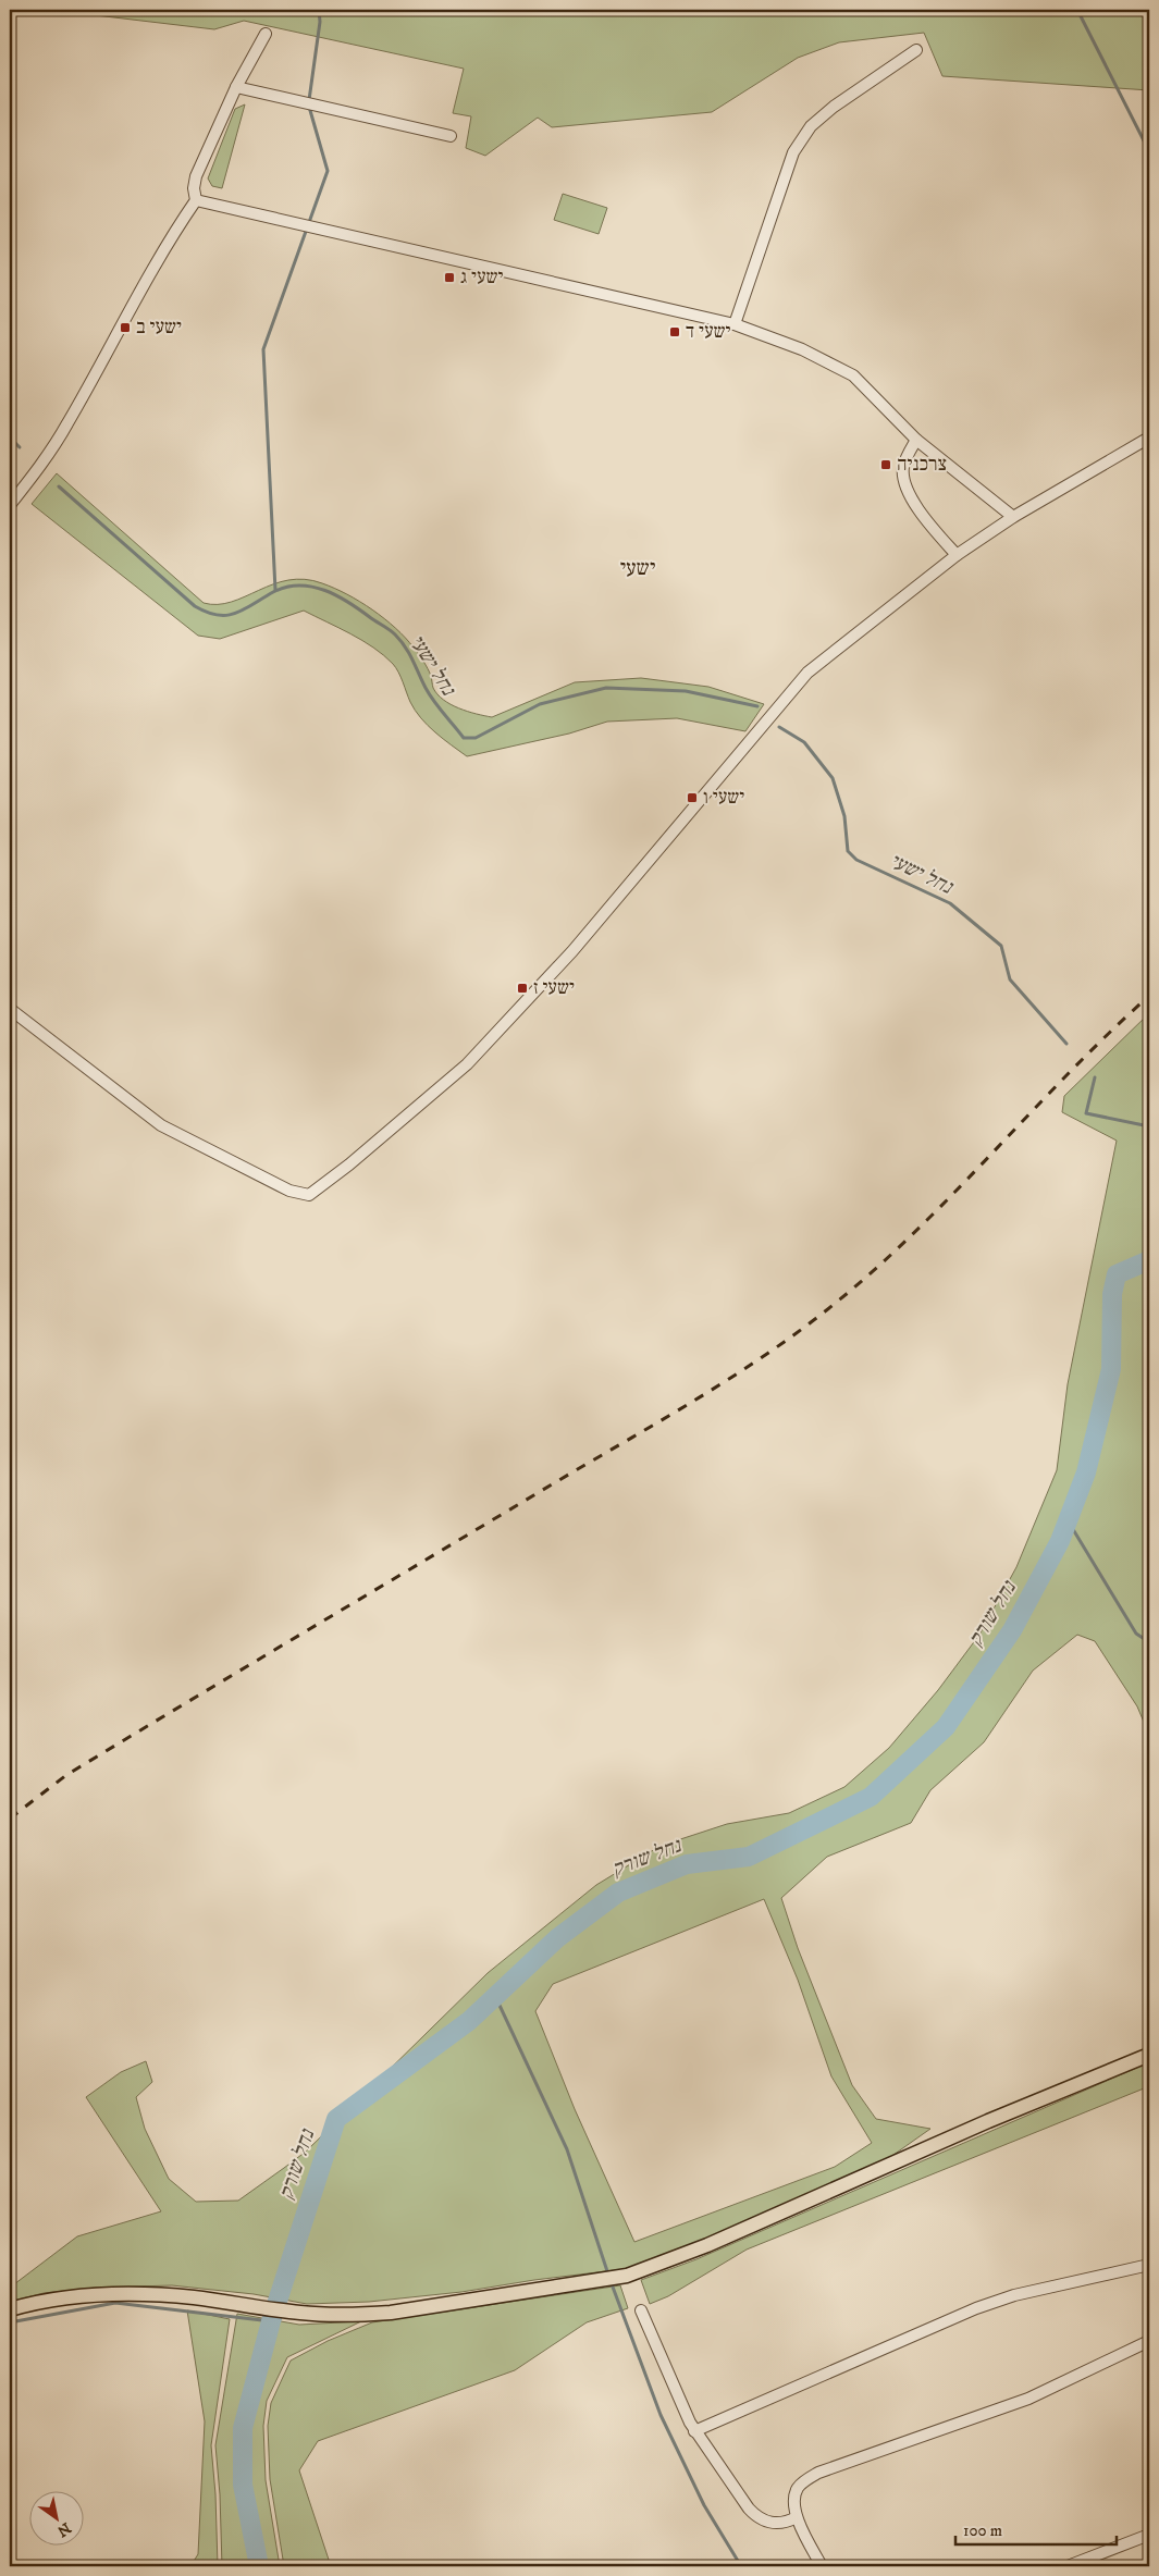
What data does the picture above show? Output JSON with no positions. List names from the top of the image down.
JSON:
{
  "districts": ["ישעי"],
  "water": ["נחל ישעי", "נחל שורק"],
  "places": {
    "transit": [
      "ישעי ג",
      "ישעי ב",
      "ישעי ד",
      "צרכניה",
      "ישעי ו",
      "ישעי ז"
    ]
  },
  "scale_bar": "100 m",
  "north": "bottom right"
}
